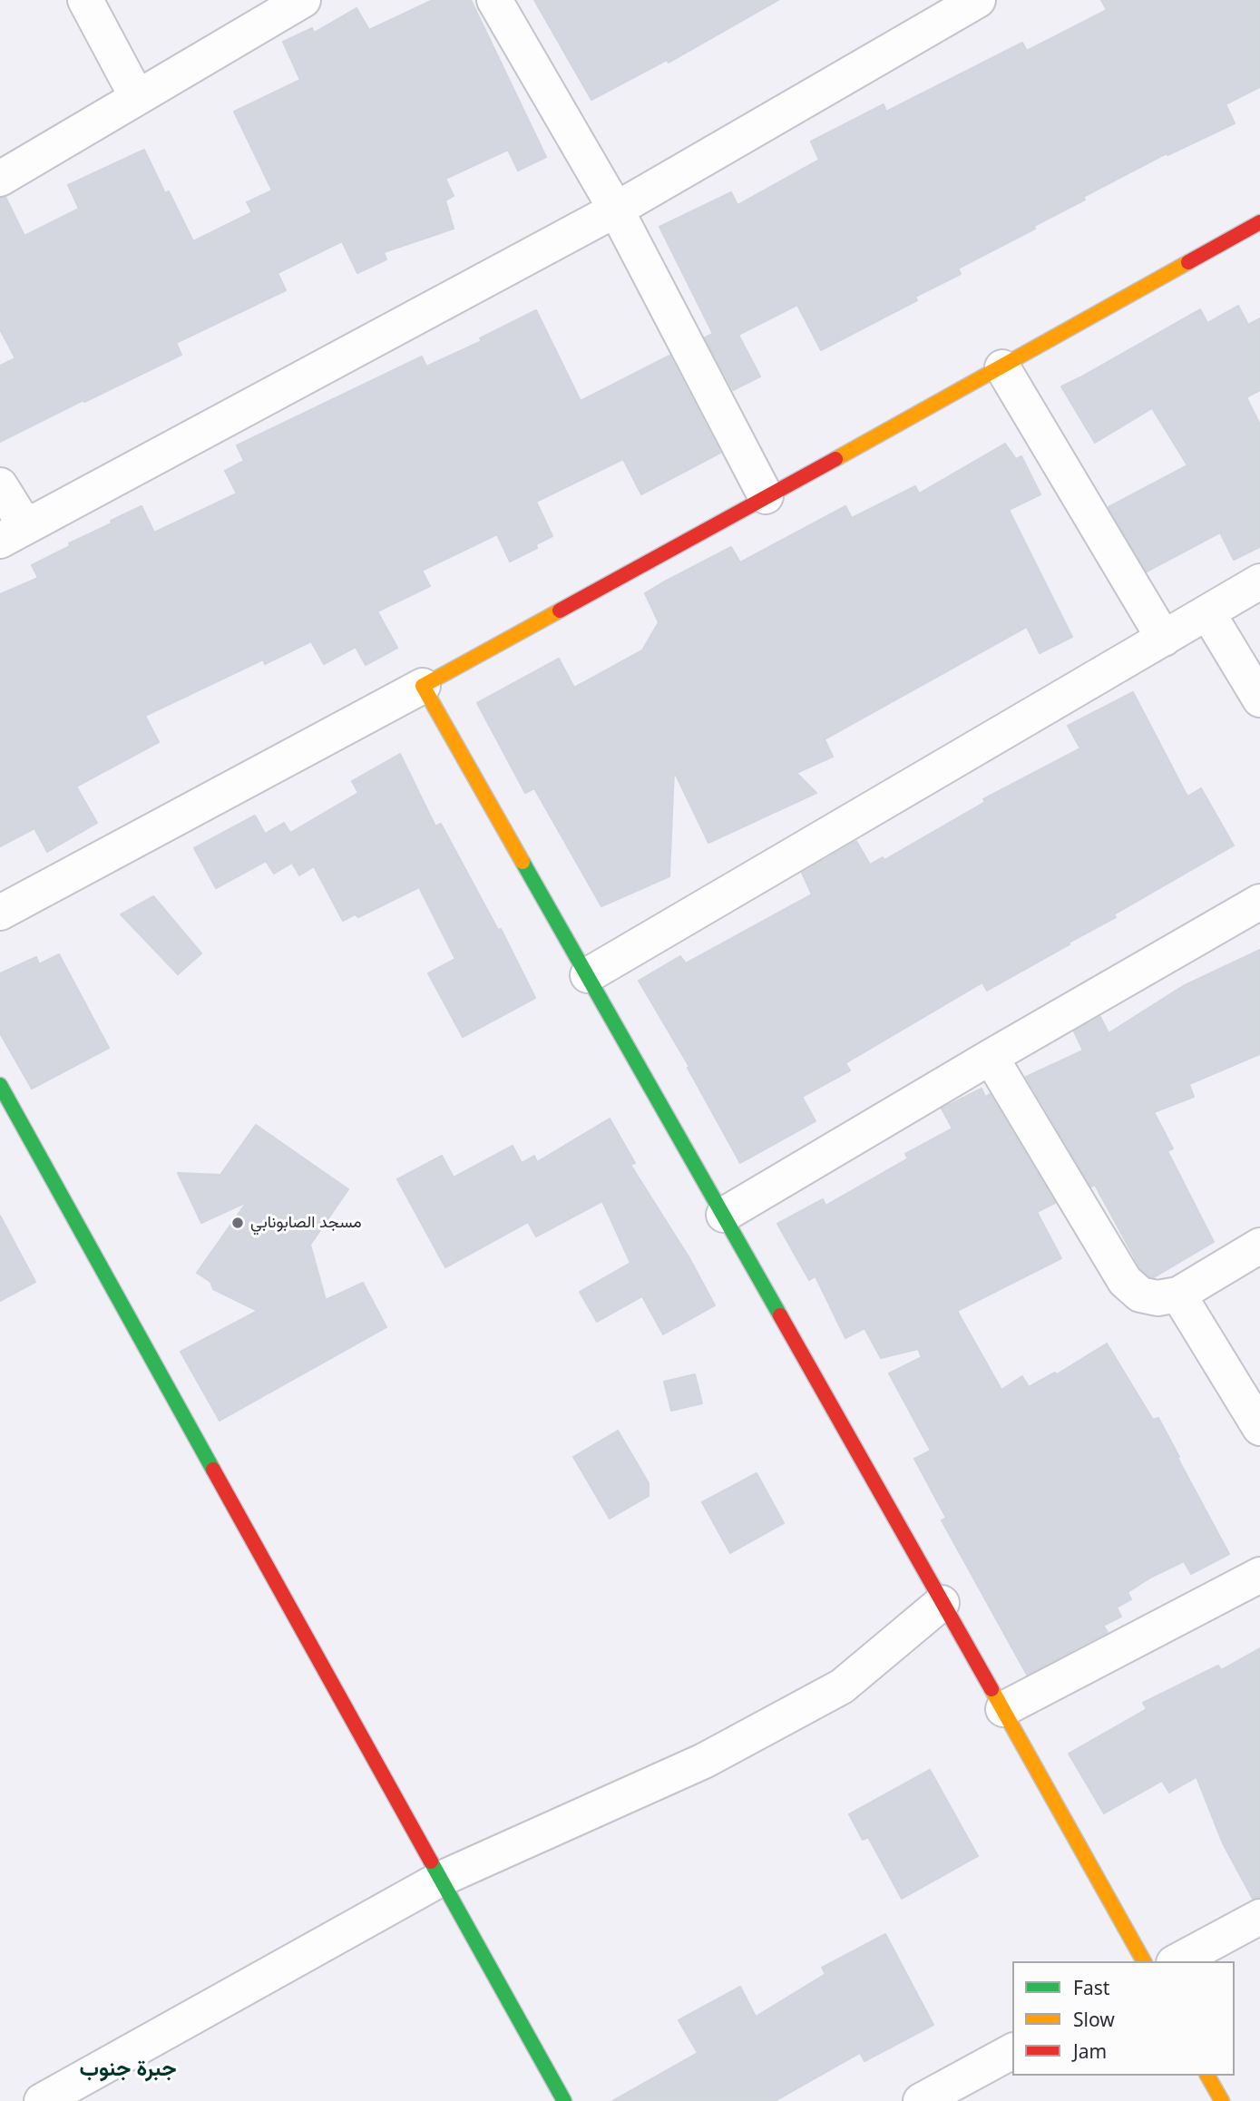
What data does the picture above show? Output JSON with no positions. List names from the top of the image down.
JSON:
{
  "districts": ["جبرة جنوب"],
  "places": ["مسجد الصابونابي"],
  "legend": ["Fast", "Slow", "Jam"]
}
